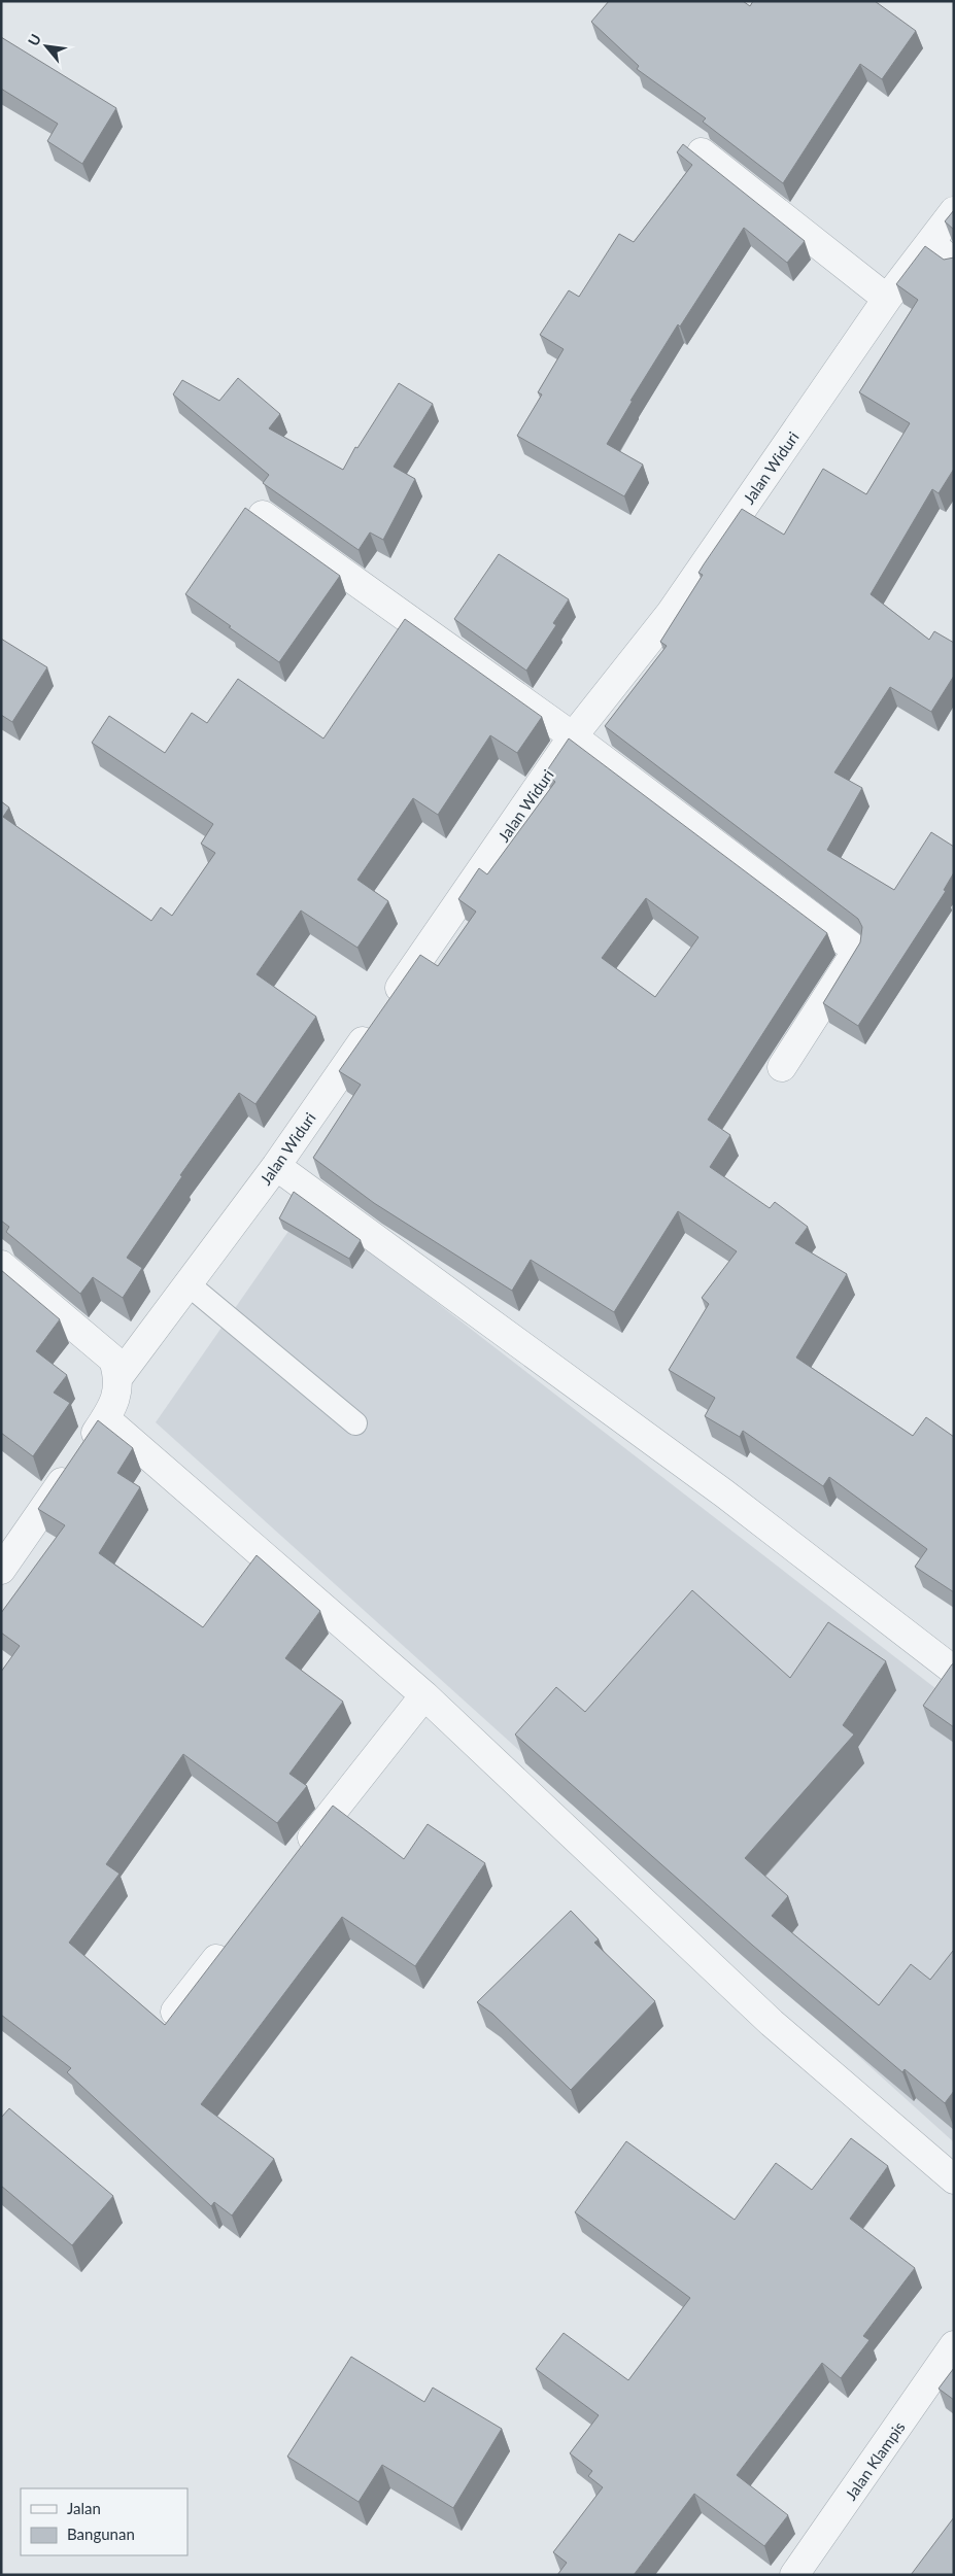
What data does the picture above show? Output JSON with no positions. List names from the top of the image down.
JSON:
{
  "streets": {
    "street": ["Jalan Widuri", "Jalan Klampis"]
  },
  "legend": ["Jalan", "Bangunan"],
  "north": "top left"
}
